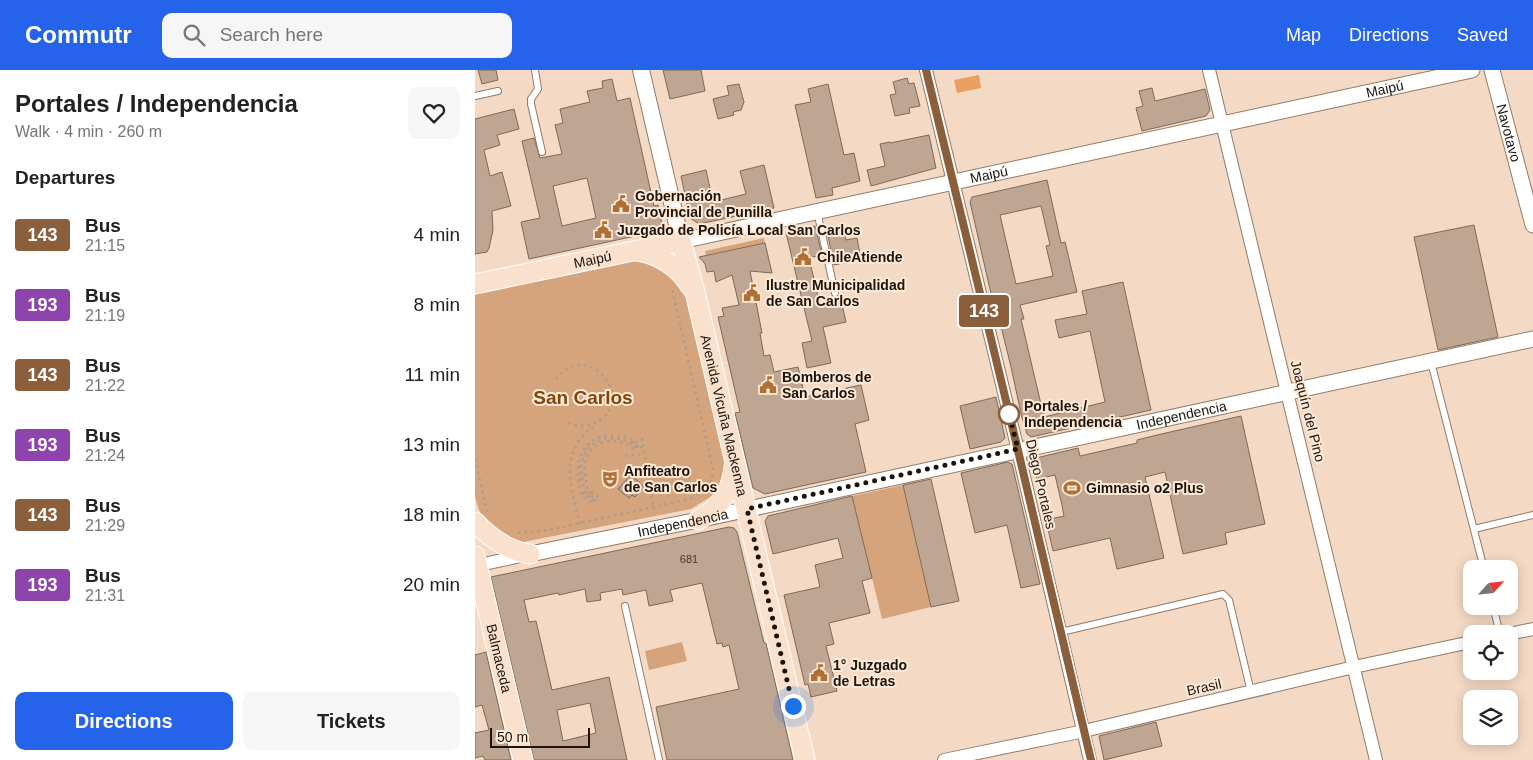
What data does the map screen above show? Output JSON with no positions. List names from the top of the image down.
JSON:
{
  "streets": {
    "main road": ["Maipú", "Avenida Vicuña Mackenna", "Balmaceda"],
    "street": [
      "Navotavo",
      "Joaquín del Pino",
      "Independencia",
      "Diego Portales",
      "Brasil"
    ]
  },
  "crossings": [
    ["Maipú", "Joaquín del Pino"],
    ["Maipú", "Avenida Vicuña Mackenna"],
    ["Maipú", "Diego Portales"],
    ["Joaquín del Pino", "Independencia"],
    ["Joaquín del Pino", "Brasil"],
    ["Independencia", "Avenida Vicuña Mackenna"],
    ["Independencia", "Diego Portales"],
    ["Independencia", "Balmaceda"],
    ["Diego Portales", "Brasil"]
  ],
  "districts": ["San Carlos"],
  "places": {
    "public building": [
      "Gobernación Provincial de Punilla",
      "Juzgado de Policía Local San Carlos",
      "ChileAtiende",
      "Ilustre Municipalidad de San Carlos",
      "Bomberos de San Carlos",
      "1° Juzgado de Letras"
    ],
    "other": ["Portales / Independencia"],
    "theatre": ["Anfiteatro de San Carlos"],
    "sports": ["Gimnasio o2 Plus"]
  },
  "lines": ["bus line 143"],
  "house_numbers": ["681"],
  "scale_bar": "50 m",
  "north": "top right",
  "page": {
    "header": "Commutr",
    "search": "Search here",
    "nav": ["Map", "Directions", "Saved"],
    "heading": [
      ["Portales / Independencia", "Walk · 4 min · 260 m"],
      "Departures"
    ],
    "on_map": "143",
    "list": [
      {
        "mark": "143",
        "name": "Bus",
        "note": "21:15",
        "value": "4 min"
      },
      {
        "mark": "193",
        "name": "Bus",
        "note": "21:19",
        "value": "8 min"
      },
      {
        "mark": "143",
        "name": "Bus",
        "note": "21:22",
        "value": "11 min"
      },
      {
        "mark": "193",
        "name": "Bus",
        "note": "21:24",
        "value": "13 min"
      },
      {
        "mark": "143",
        "name": "Bus",
        "note": "21:29",
        "value": "18 min"
      },
      {
        "mark": "193",
        "name": "Bus",
        "note": "21:31",
        "value": "20 min"
      }
    ],
    "buttons": ["Directions", "Tickets"],
    "scale": "50 m"
  }
}
